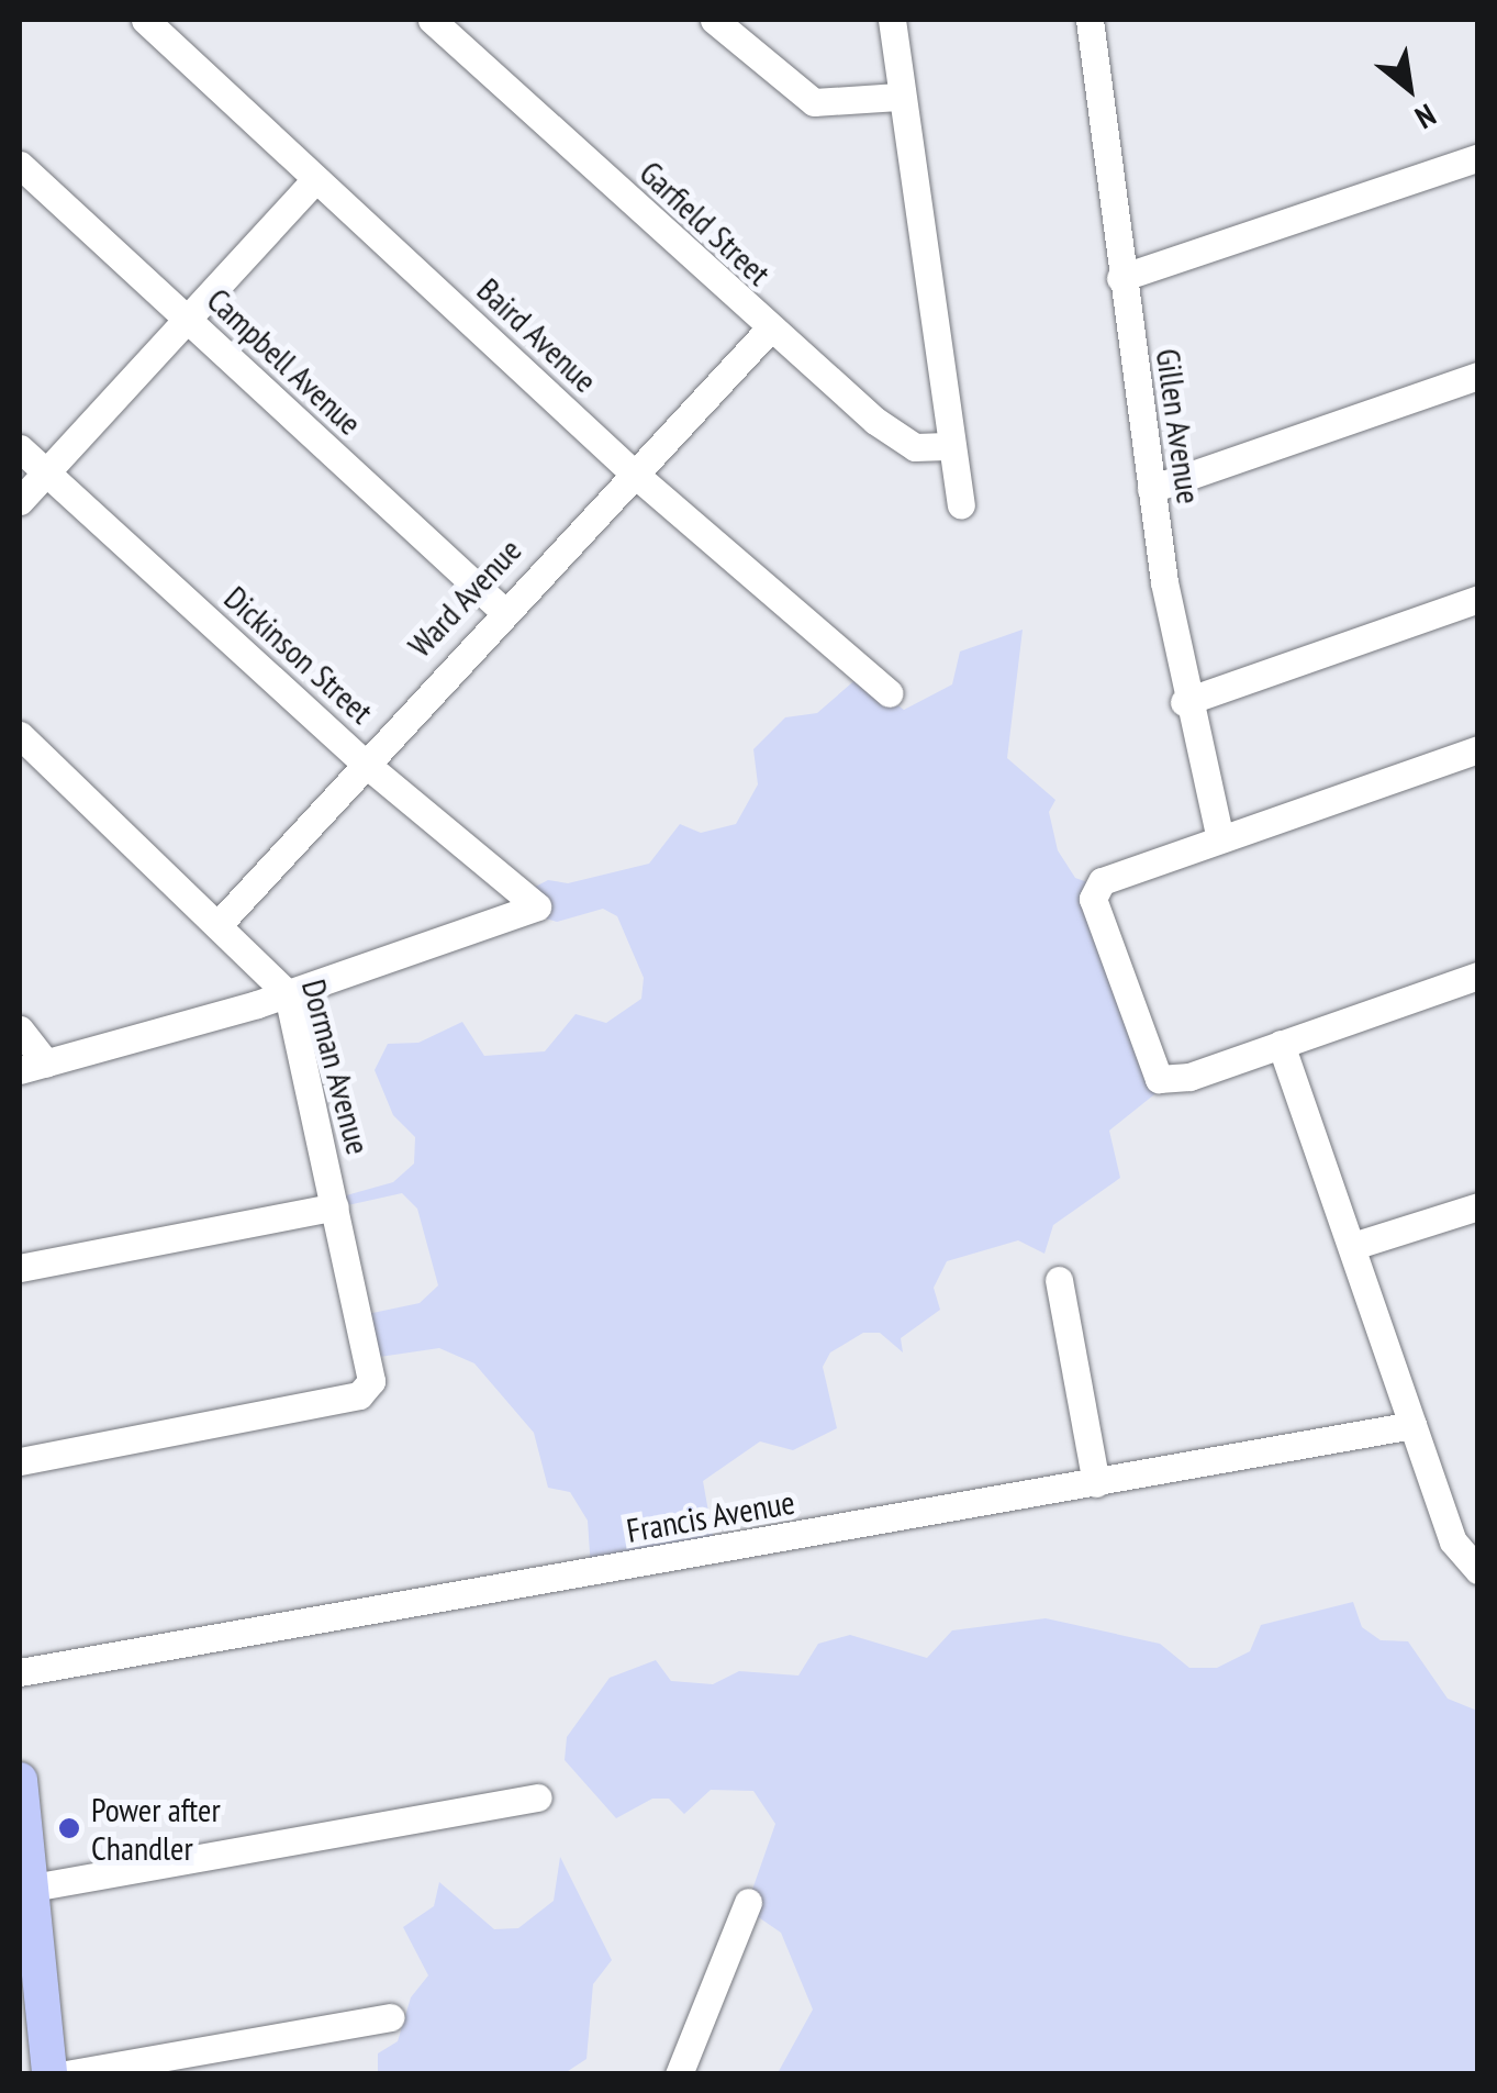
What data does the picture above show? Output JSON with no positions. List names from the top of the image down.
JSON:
{
  "streets": {
    "street": [
      "Garfield Street",
      "Baird Avenue",
      "Campbell Avenue",
      "Gillen Avenue",
      "Ward Avenue",
      "Dickinson Street",
      "Dorman Avenue",
      "Francis Avenue"
    ]
  },
  "crossings": [
    ["Garfield Street", "Ward Avenue"],
    ["Baird Avenue", "Ward Avenue"],
    ["Campbell Avenue", "Ward Avenue"],
    ["Ward Avenue", "Dickinson Street"],
    ["Ward Avenue", "Dorman Avenue"],
    ["Dickinson Street", "Dorman Avenue"]
  ],
  "places": ["Power after Chandler"],
  "north": "bottom right"
}
